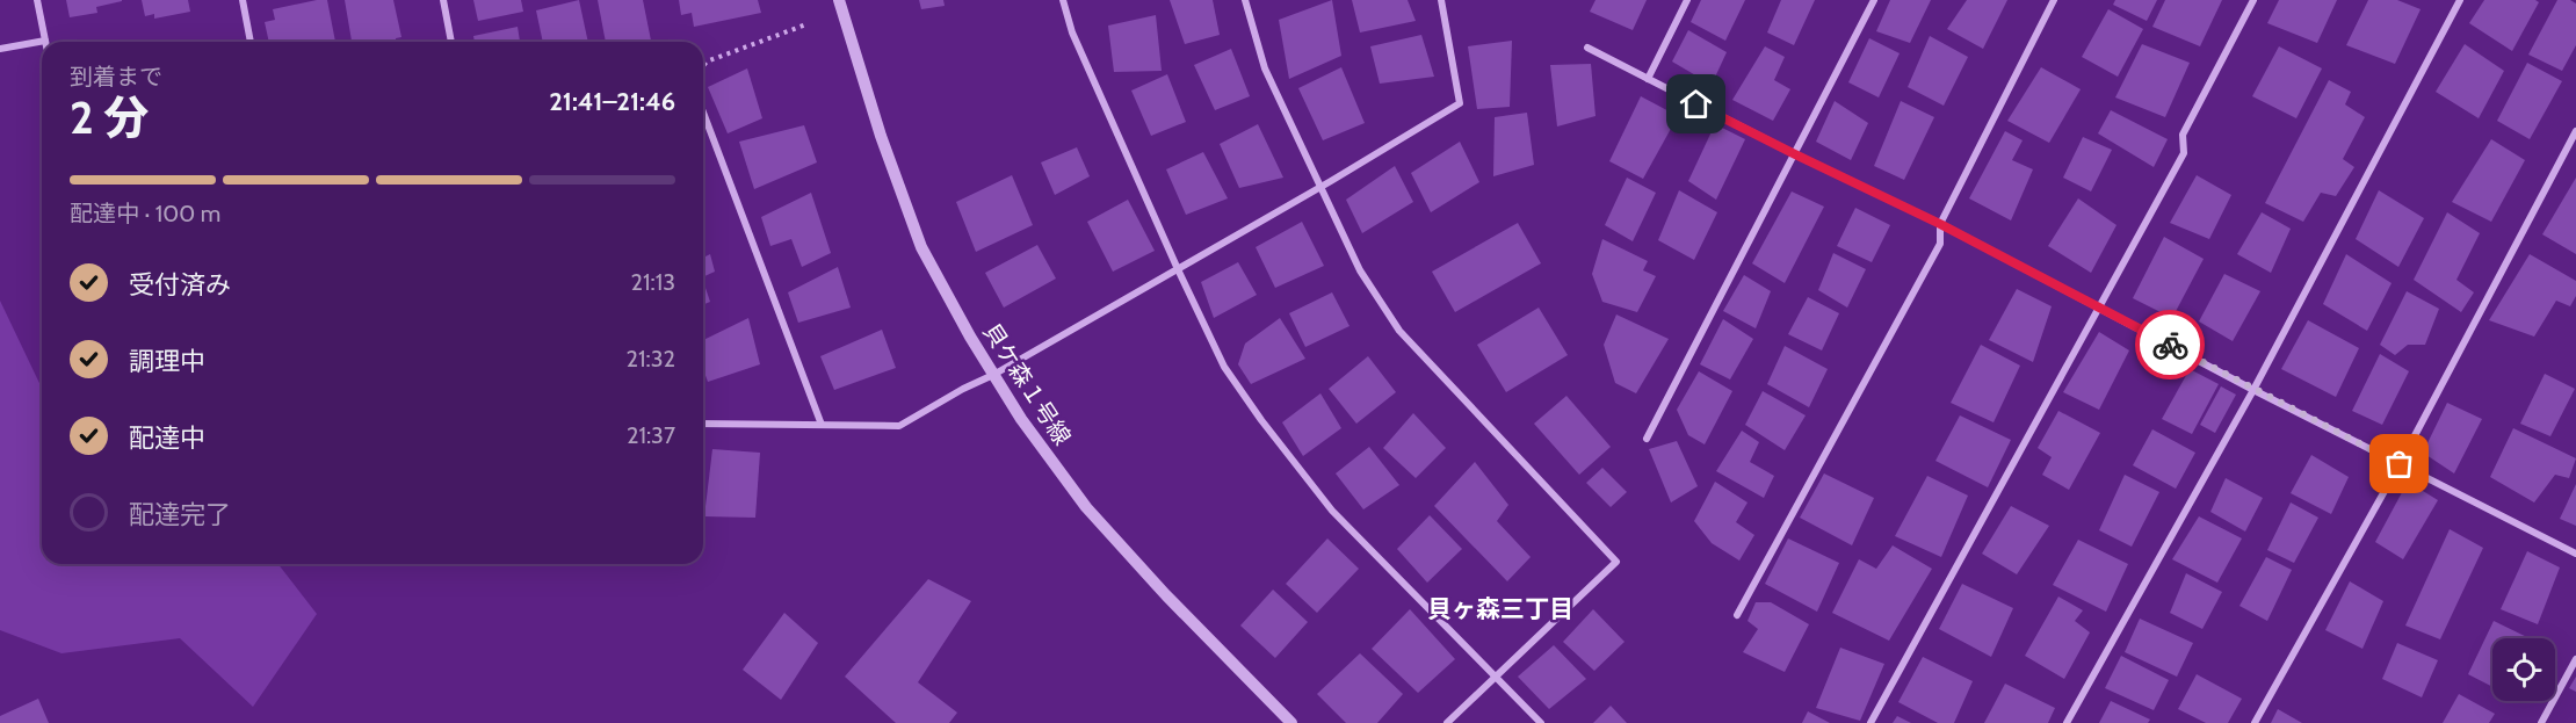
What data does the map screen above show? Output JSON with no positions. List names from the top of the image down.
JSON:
{
  "streets": {
    "street": ["貝ケ森１号線"]
  },
  "districts": ["貝ヶ森三丁目"],
  "page": {
    "heading": ["2 分", "到着まで", "21:41–21:46"],
    "bar": "配達中 · 100 m",
    "list": [
      ["受付済み", "21:13"],
      ["調理中", "21:32"],
      ["配達中", "21:37"],
      "配達完了"
    ]
  }
}
